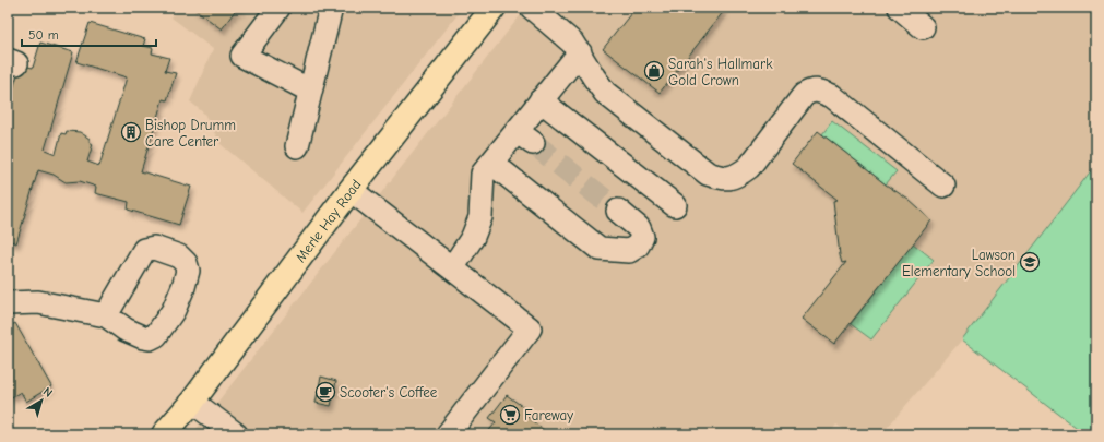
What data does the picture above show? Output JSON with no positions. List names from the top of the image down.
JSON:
{
  "streets": {
    "main road": ["Merle Hay Road"]
  },
  "places": {
    "shop": ["Sarah's Hallmark Gold Crown"],
    "building": ["Bishop Drumm Care Center"],
    "school or university": ["Lawson Elementary School"],
    "cafe": ["Scooter's Coffee"],
    "supermarket": ["Fareway"]
  },
  "scale_bar": "50 m",
  "north": "top right"
}
